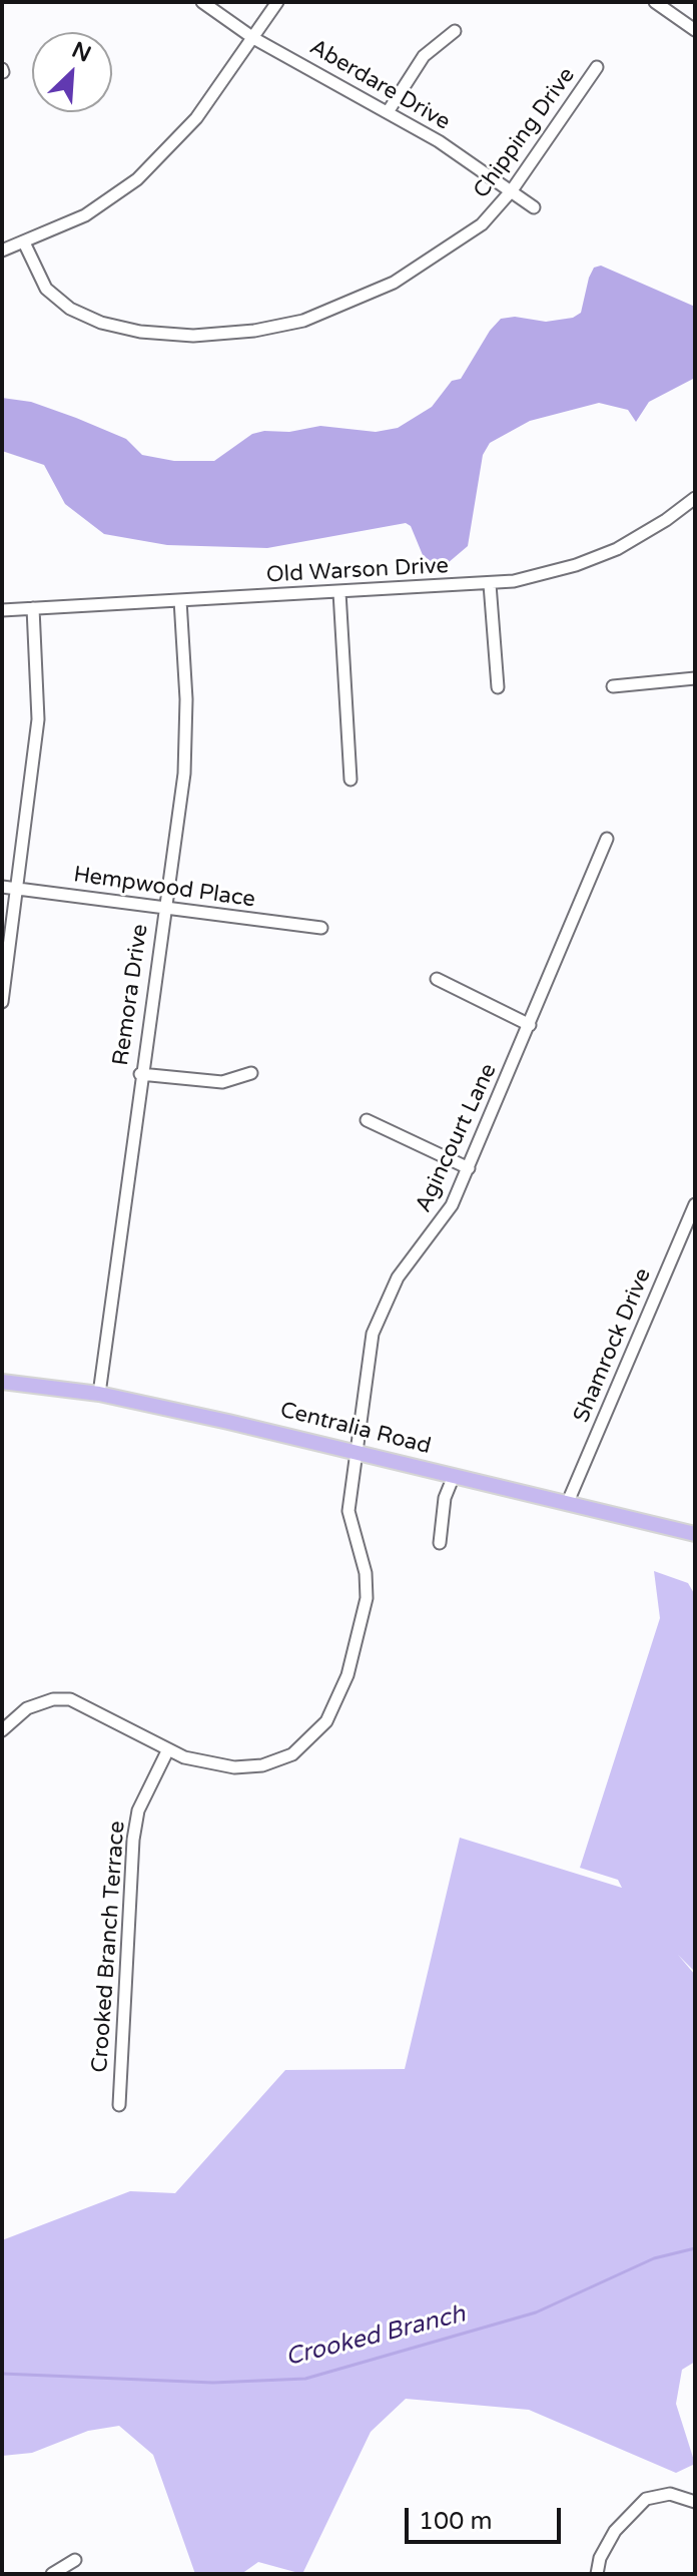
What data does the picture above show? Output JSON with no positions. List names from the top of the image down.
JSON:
{
  "streets": {
    "main road": ["Centralia Road"],
    "street": [
      "Aberdare Drive",
      "Chipping Drive",
      "Old Warson Drive",
      "Hempwood Place",
      "Remora Drive",
      "Agincourt Lane",
      "Shamrock Drive",
      "Crooked Branch Terrace"
    ]
  },
  "crossings": [
    ["Aberdare Drive", "Chipping Drive"],
    ["Old Warson Drive", "Remora Drive"],
    ["Hempwood Place", "Remora Drive"],
    ["Remora Drive", "Centralia Road"],
    ["Agincourt Lane", "Centralia Road"],
    ["Agincourt Lane", "Crooked Branch Terrace"],
    ["Shamrock Drive", "Centralia Road"]
  ],
  "water": ["Crooked Branch"],
  "scale_bar": "100 m",
  "north": "top right"
}
